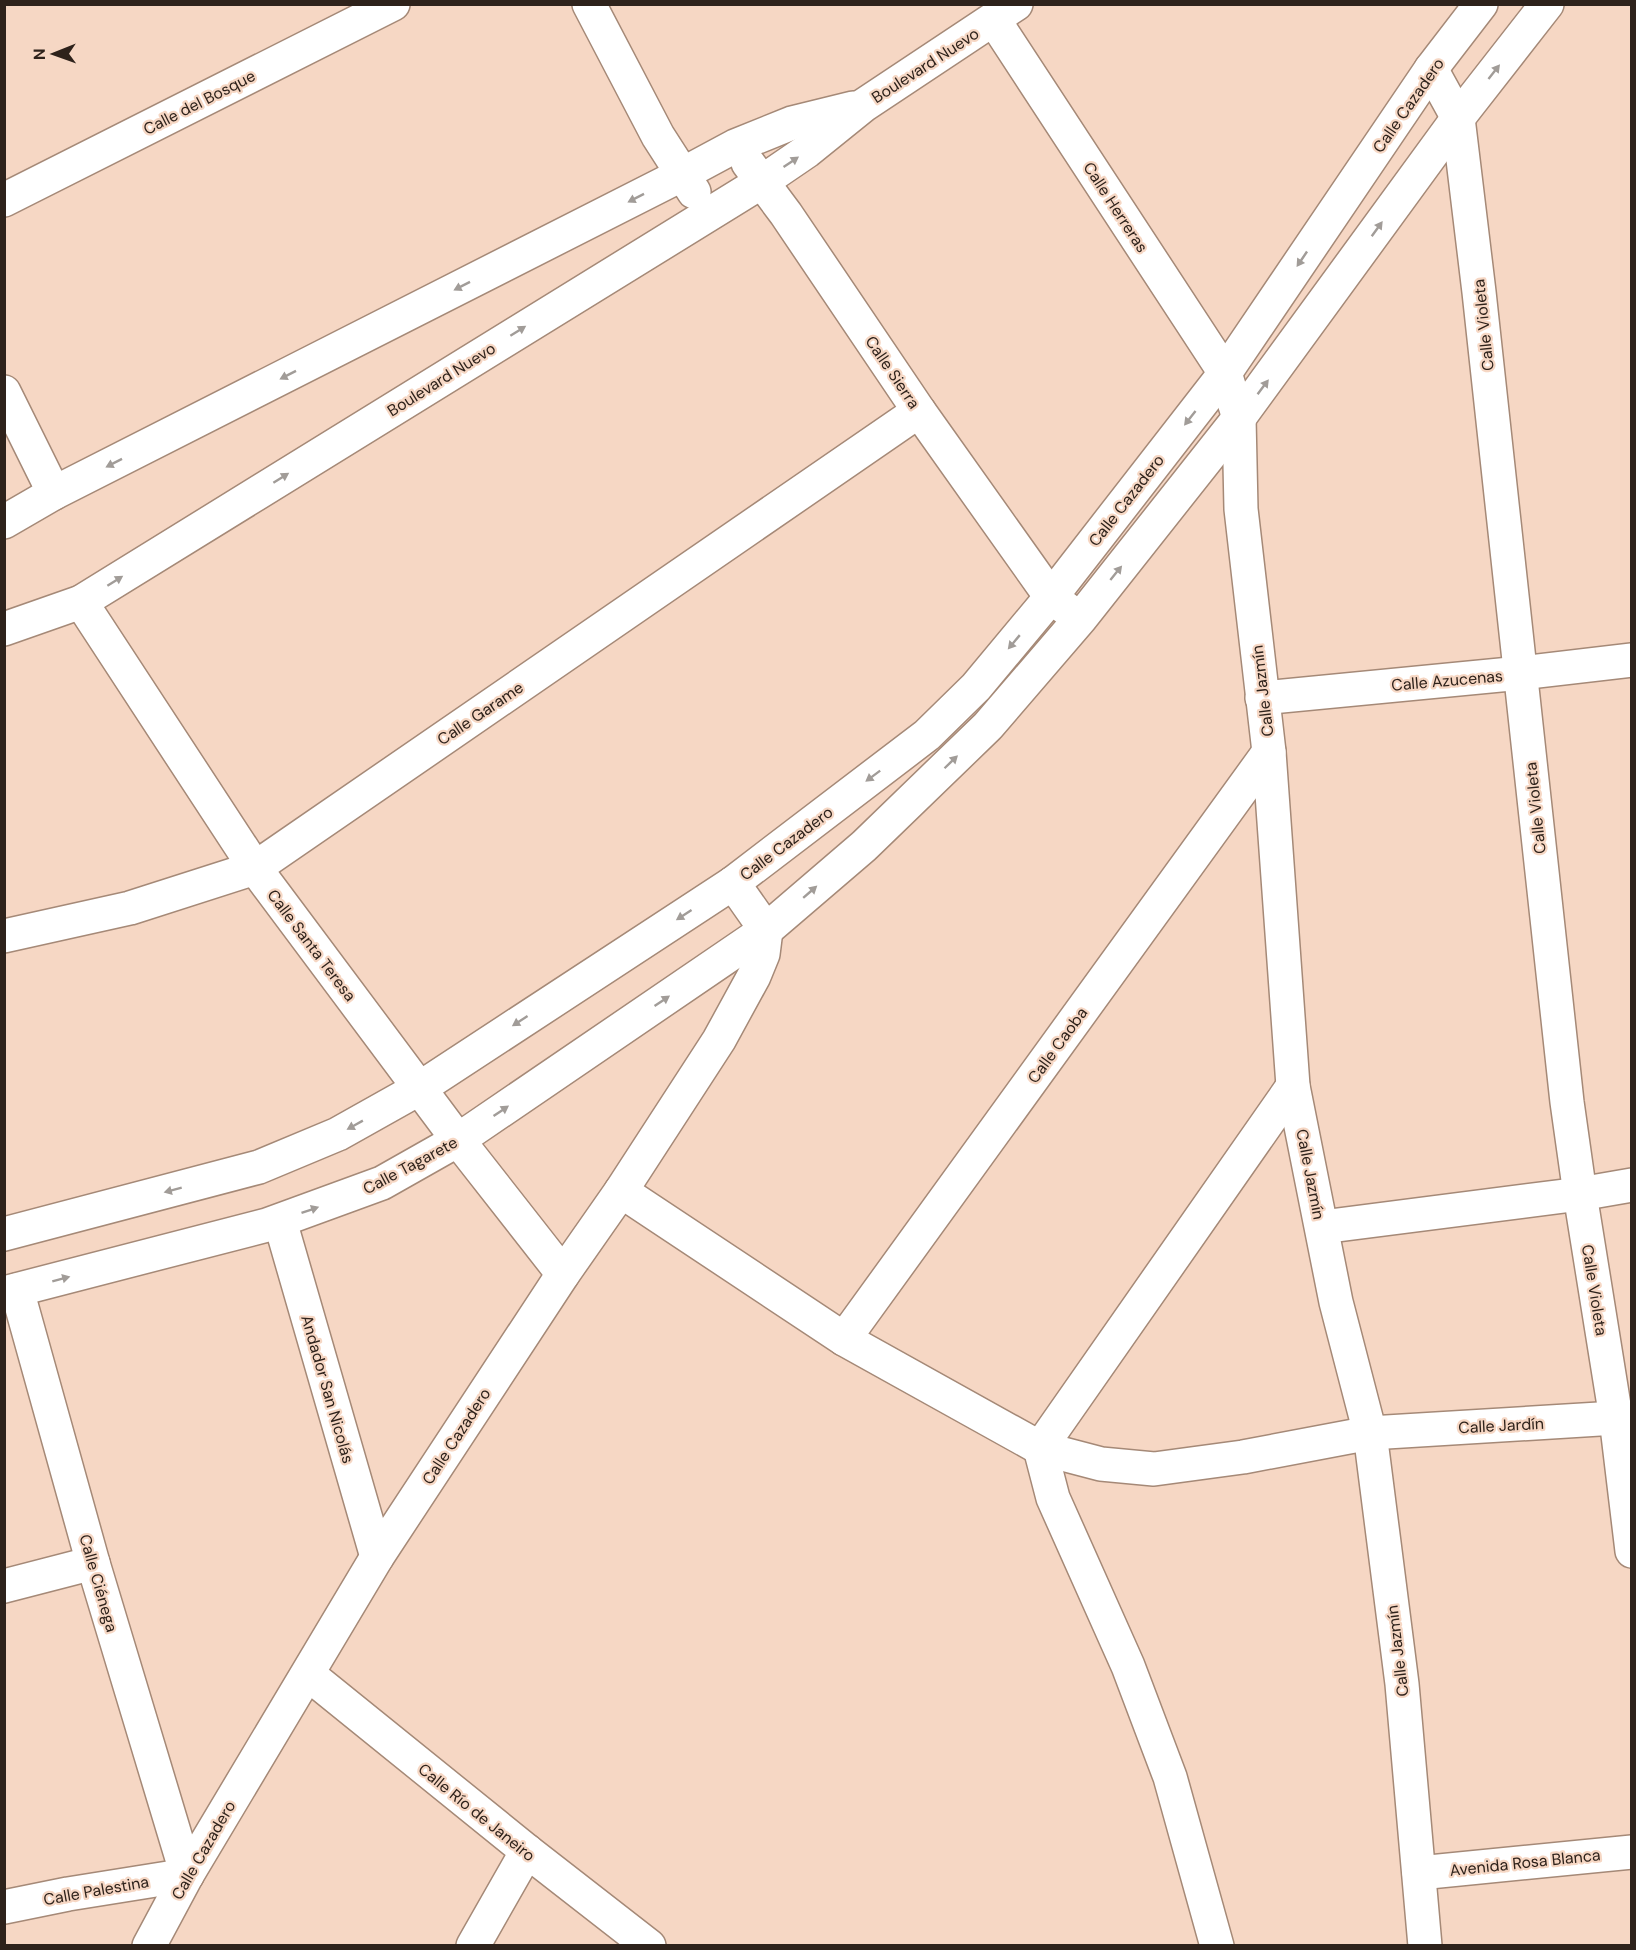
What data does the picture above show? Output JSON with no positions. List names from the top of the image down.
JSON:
{
  "streets": {
    "street": [
      "Boulevard Nuevo",
      "Calle del Bosque",
      "Calle Cazadero",
      "Calle Herreras",
      "Calle Violeta",
      "Calle Sierra",
      "Calle Azucenas",
      "Calle Jazmín",
      "Calle Garame",
      "Calle Santa Teresa",
      "Calle Caoba",
      "Calle Tagarete",
      "Andador San Nicolás",
      "Calle Jardín",
      "Calle Ciénega",
      "Calle Río de Janeiro",
      "Avenida Rosa Blanca",
      "Calle Palestina"
    ]
  },
  "crossings": [
    ["Boulevard Nuevo", "Calle Herreras"],
    ["Boulevard Nuevo", "Calle Sierra"],
    ["Boulevard Nuevo", "Calle Santa Teresa"],
    ["Calle Cazadero", "Calle Herreras"],
    ["Calle Cazadero", "Calle Violeta"],
    ["Calle Cazadero", "Calle Sierra"],
    ["Calle Cazadero", "Calle Jazmín"],
    ["Calle Cazadero", "Calle Santa Teresa"],
    ["Calle Cazadero", "Calle Tagarete"],
    ["Calle Cazadero", "Andador San Nicolás"],
    ["Calle Cazadero", "Calle Jardín"],
    ["Calle Cazadero", "Calle Ciénega"],
    ["Calle Cazadero", "Calle Río de Janeiro"],
    ["Calle Cazadero", "Calle Palestina"],
    ["Calle Herreras", "Calle Jazmín"],
    ["Calle Violeta", "Calle Azucenas"],
    ["Calle Violeta", "Calle Jardín"],
    ["Calle Sierra", "Calle Garame"],
    ["Calle Azucenas", "Calle Jazmín"],
    ["Calle Jazmín", "Calle Caoba"],
    ["Calle Jazmín", "Calle Jardín"],
    ["Calle Jazmín", "Avenida Rosa Blanca"],
    ["Calle Garame", "Calle Santa Teresa"],
    ["Calle Santa Teresa", "Calle Tagarete"],
    ["Calle Caoba", "Calle Jardín"],
    ["Calle Tagarete", "Andador San Nicolás"],
    ["Calle Tagarete", "Calle Ciénega"],
    ["Calle Ciénega", "Calle Palestina"]
  ],
  "north": "left"
}
